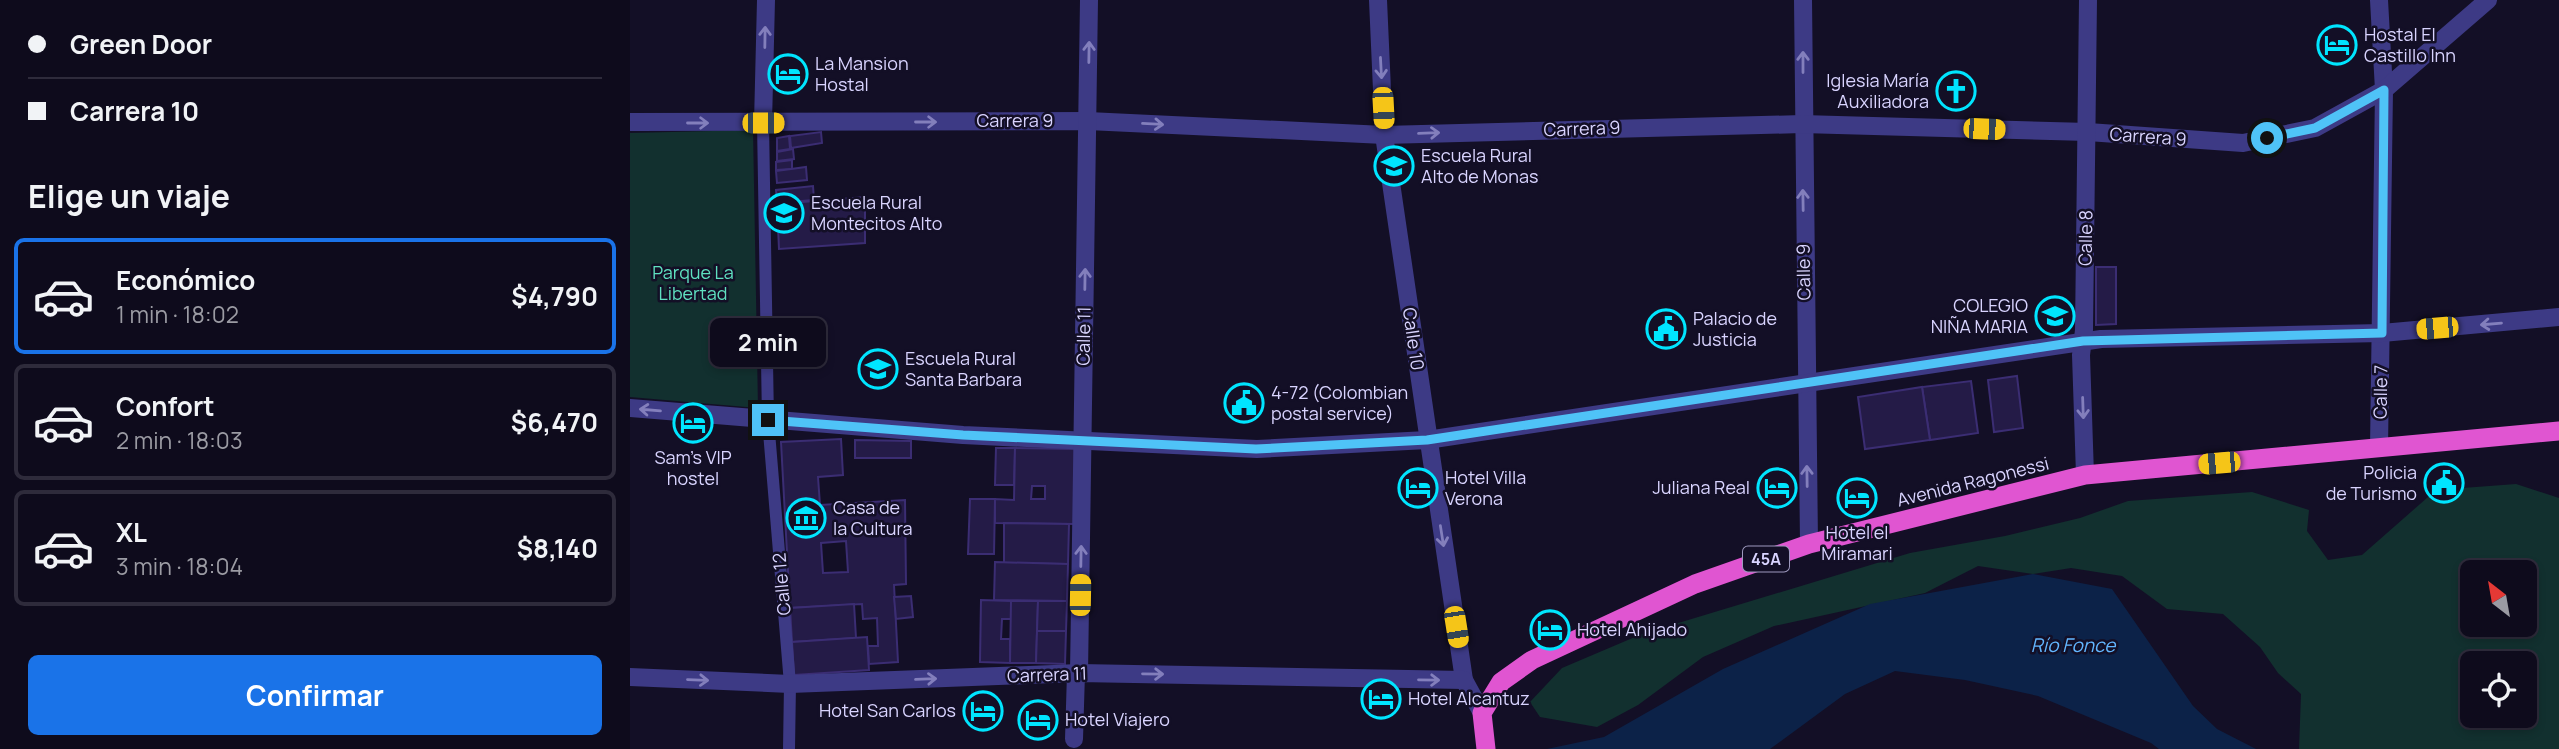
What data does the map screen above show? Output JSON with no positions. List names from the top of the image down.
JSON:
{
  "streets": {
    "highway": ["Avenida Ragonessi", "45A"],
    "street": [
      "Carrera 9",
      "Calle 8",
      "Calle 9",
      "Calle 11",
      "Calle 10",
      "Calle 7",
      "Calle 12",
      "Carrera 11"
    ]
  },
  "crossings": [
    ["Carrera 9", "Calle 8"],
    ["Carrera 9", "Calle 9"],
    ["Carrera 9", "Calle 11"],
    ["Carrera 9", "Calle 10"],
    ["Carrera 9", "Calle 7"],
    ["Carrera 9", "Calle 12"],
    ["Calle 8", "Avenida Ragonessi"],
    ["Calle 9", "Avenida Ragonessi"],
    ["Calle 11", "Carrera 11"],
    ["Calle 10", "Avenida Ragonessi"],
    ["Calle 10", "Carrera 11"],
    ["Calle 7", "Avenida Ragonessi"],
    ["Calle 12", "Carrera 11"]
  ],
  "one_way": [
    "Carrera 9",
    "Calle 9",
    "Calle 11",
    "Calle 10",
    "Carrera 11"
  ],
  "water": ["Río Fonce"],
  "parks": ["Parque La Libertad"],
  "places": {
    "hotel": [
      "Hostal El Castillo Inn",
      "La Mansion Hostal",
      "Sam's VIP hostel",
      "Hotel Villa Verona",
      "Juliana Real",
      "Hotel el Miramari",
      "Hotel Ahijado",
      "Hotel Alcantuz",
      "Hotel San Carlos",
      "Hotel Viajero"
    ],
    "church": ["Iglesia María Auxiliadora"],
    "school or university": [
      "Escuela Rural Alto de Monas",
      "Escuela Rural Montecitos Alto",
      "COLEGIO NIÑA MARIA",
      "Escuela Rural Santa Barbara"
    ],
    "public building": ["Palacio de Justicia", "4-72 (Colombian postal service)", "Policia de Turismo"],
    "museum": ["Casa de la Cultura"]
  },
  "north": "top left",
  "page": {
    "banner": ["Green Door", "Carrera 10"],
    "heading": "Elige un viaje",
    "list": [
      {
        "name": "Económico",
        "note": "1 min · 18:02",
        "value": "$4,790"
      },
      {
        "name": "Confort",
        "note": "2 min · 18:03",
        "value": "$6,470"
      },
      {
        "name": "XL",
        "note": "3 min · 18:04",
        "value": "$8,140"
      }
    ],
    "bubble": "2 min",
    "buttons": "Confirmar"
  }
}
